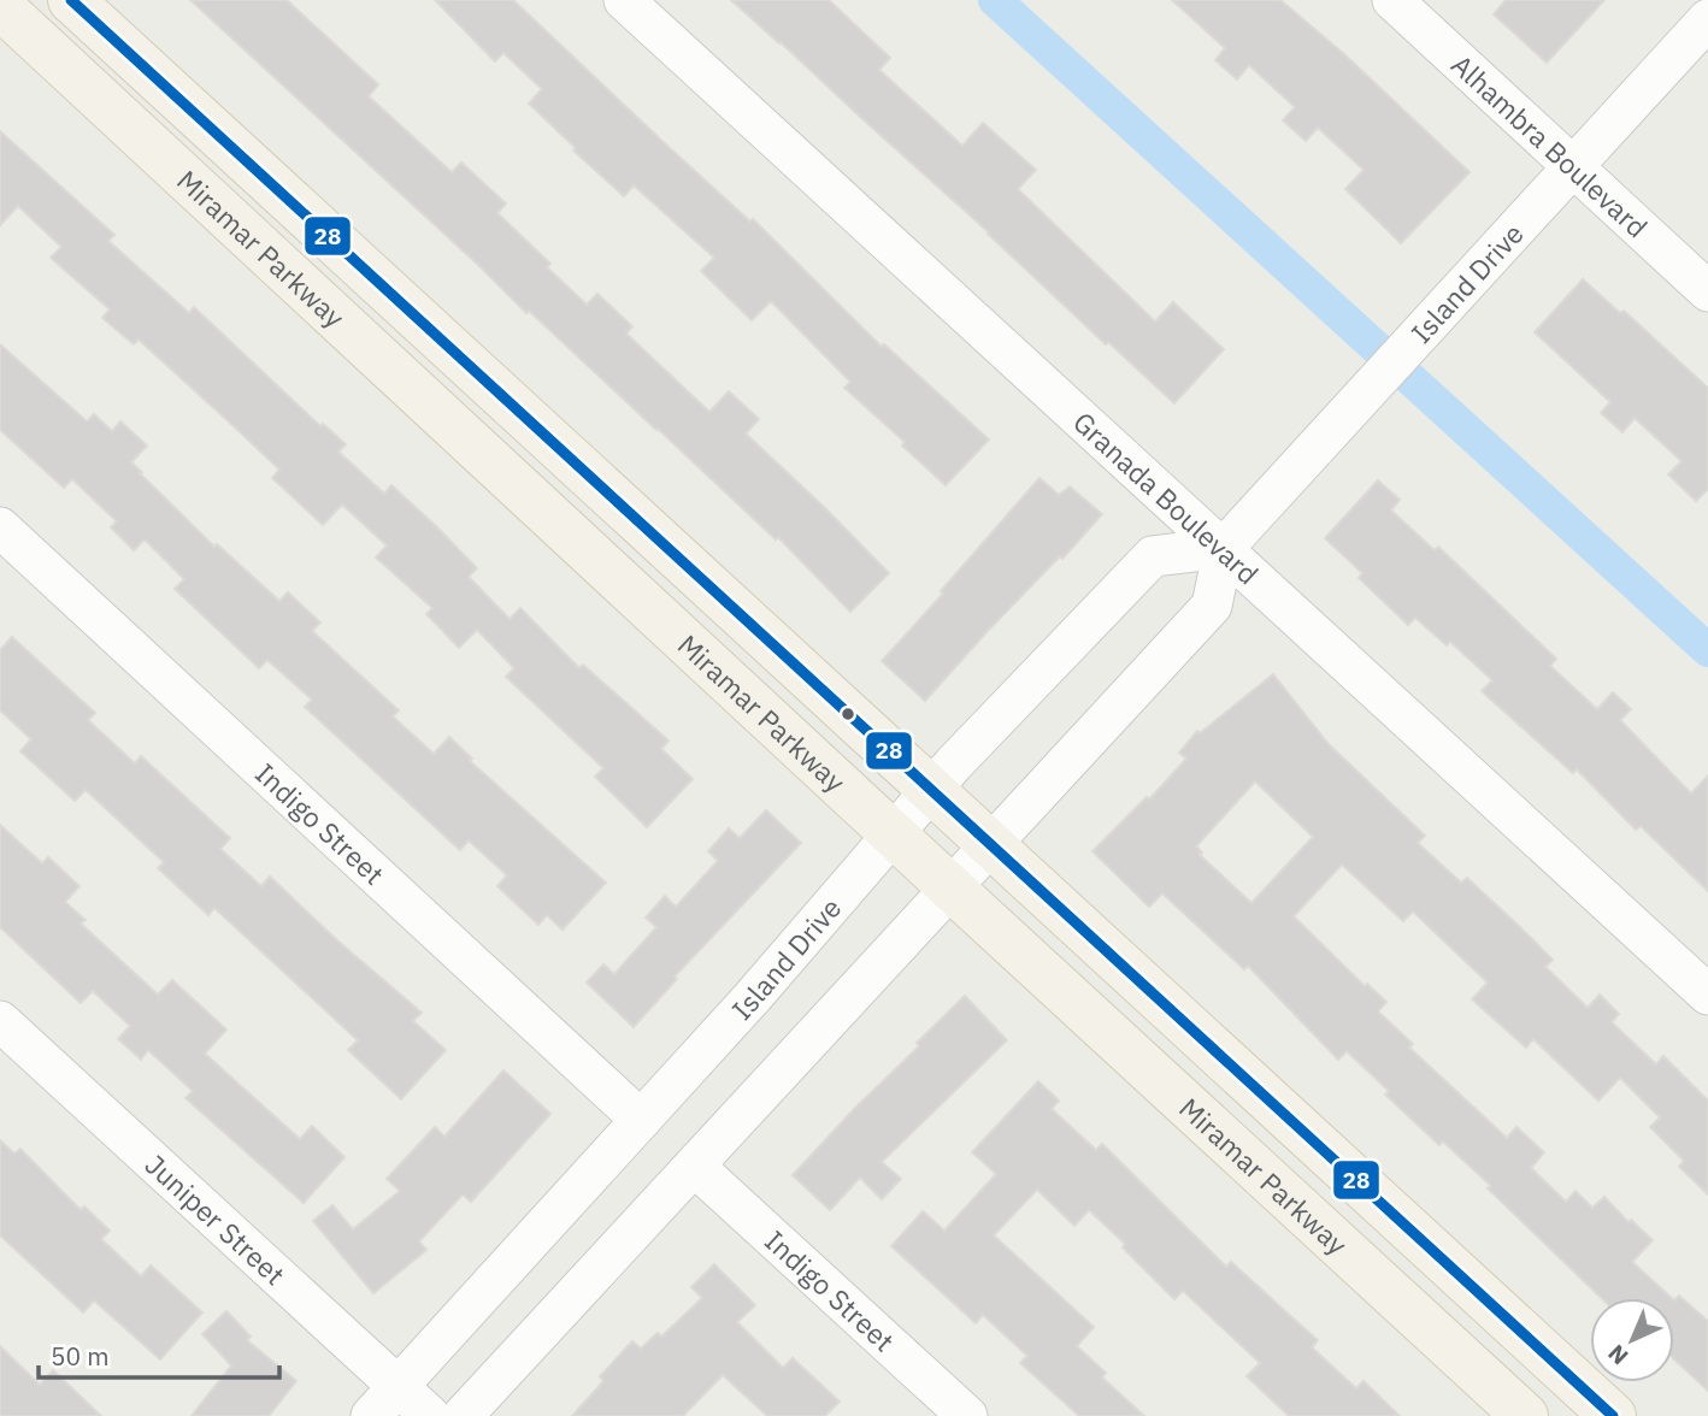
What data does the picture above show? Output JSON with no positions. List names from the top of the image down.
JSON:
{
  "streets": {
    "main road": ["Miramar Parkway"],
    "street": [
      "Alhambra Boulevard",
      "Island Drive",
      "Granada Boulevard",
      "Indigo Street",
      "Juniper Street"
    ]
  },
  "crossings": [
    ["Alhambra Boulevard", "Island Drive"],
    ["Miramar Parkway", "Island Drive"],
    ["Island Drive", "Granada Boulevard"],
    ["Island Drive", "Indigo Street"],
    ["Island Drive", "Juniper Street"]
  ],
  "lines": ["transit line 28"],
  "scale_bar": "50 m",
  "north": "bottom left"
}
